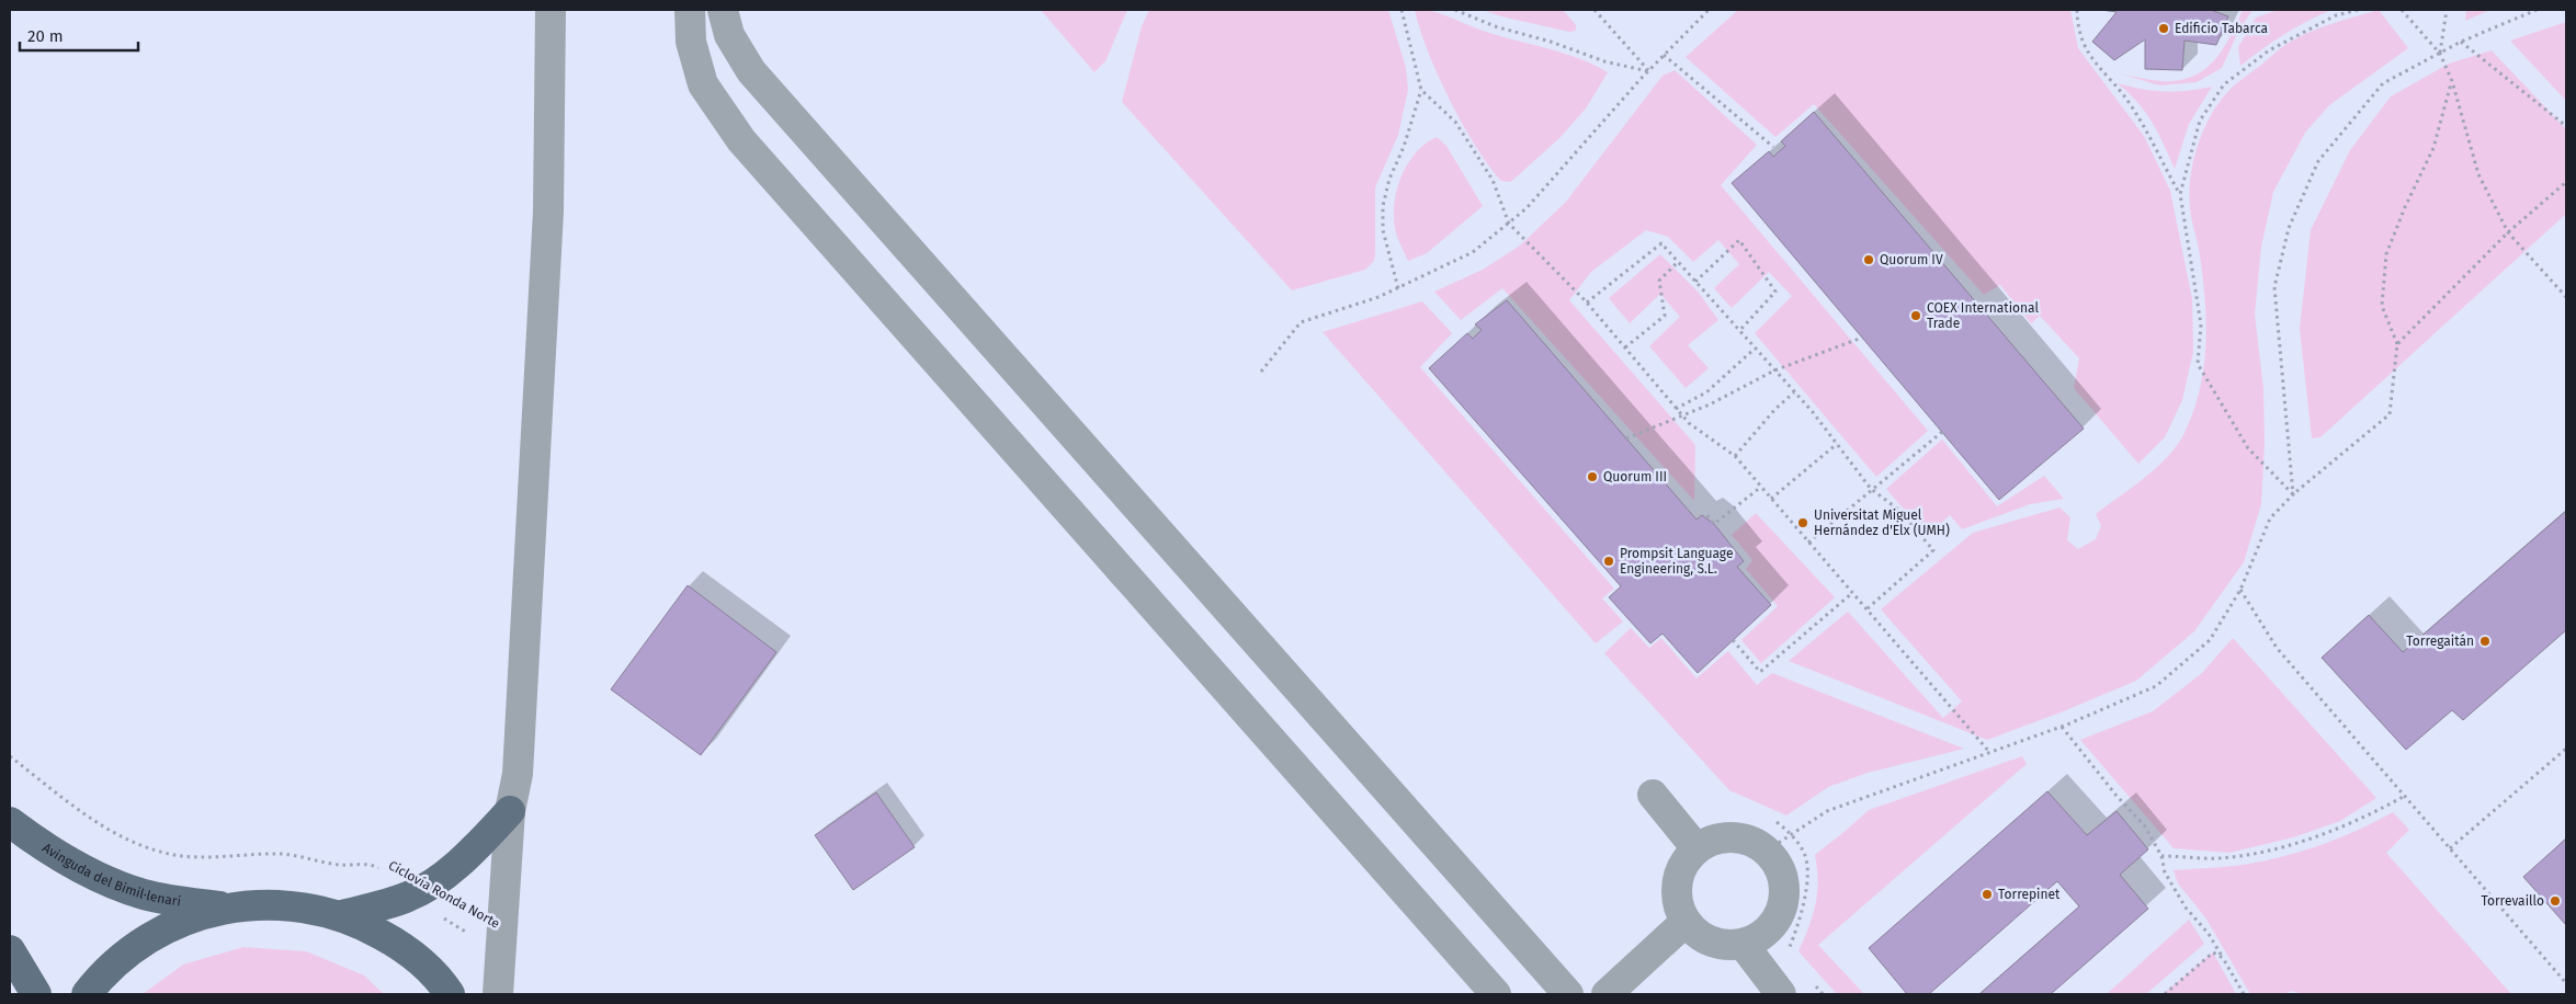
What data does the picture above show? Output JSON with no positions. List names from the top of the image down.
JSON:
{
  "streets": {
    "main road": ["Avinguda del Bimil·lenari"],
    "path": ["Ciclovía Ronda Norte"]
  },
  "places": [
    "Edificio Tabarca",
    "Quorum IV",
    "COEX International Trade",
    "Quorum III",
    "Universitat Miguel Hernández d'Elx (UMH)",
    "Prompsit Language Engineering, S.L.",
    "Torregaitán",
    "Torrepinet",
    "Torrevaillo"
  ],
  "scale_bar": "20 m"
}
